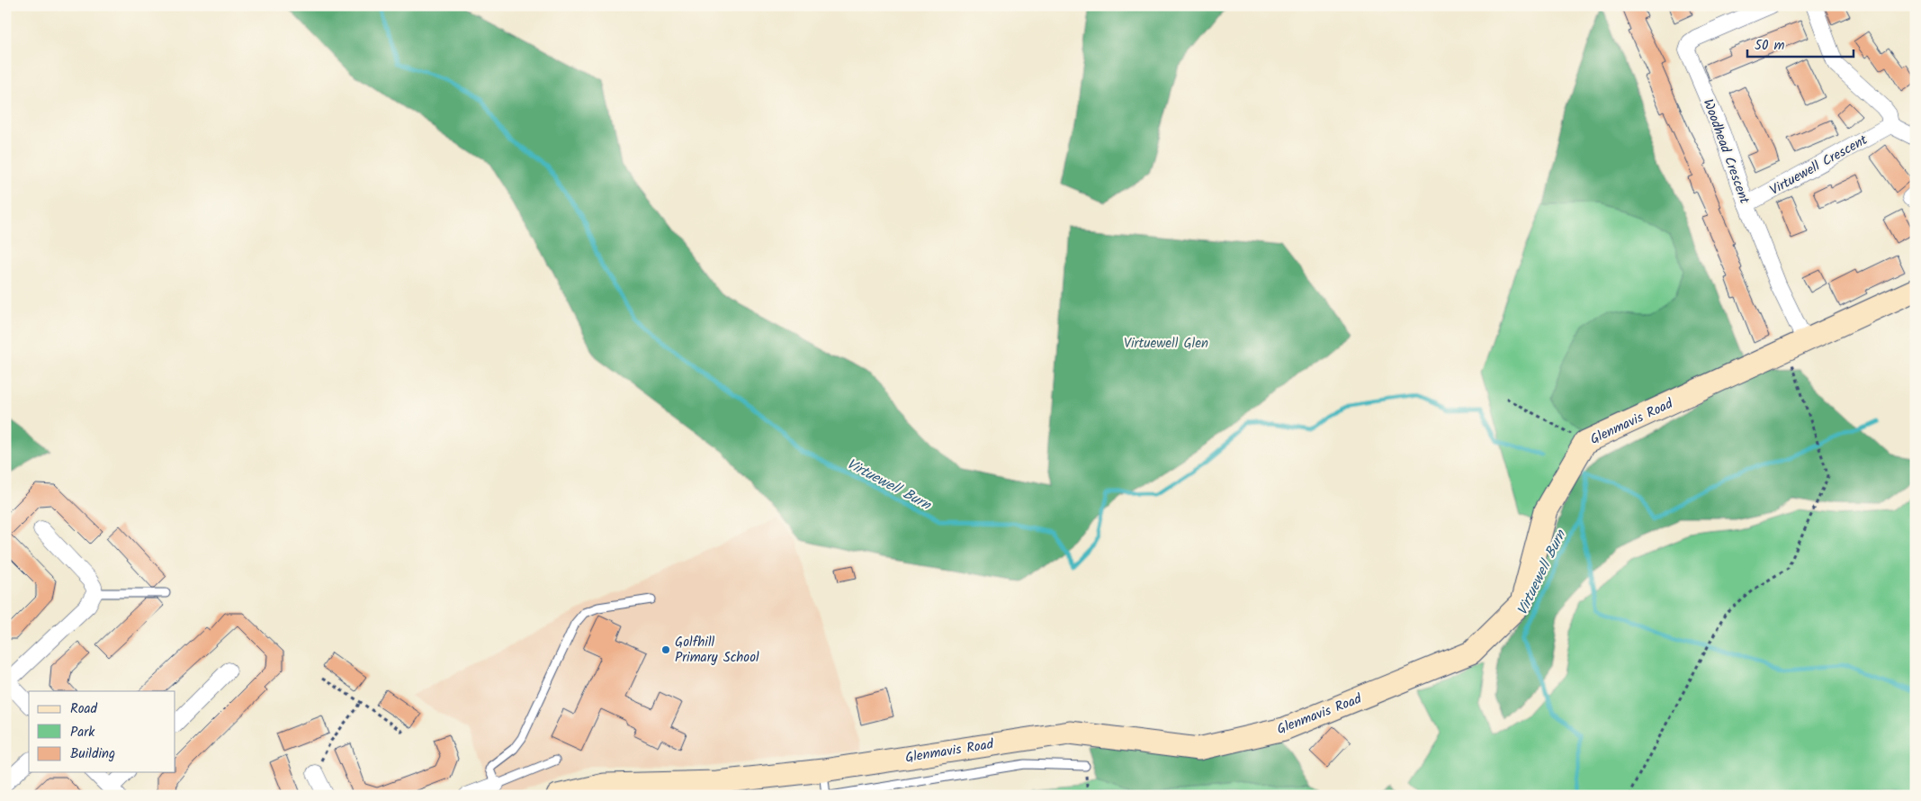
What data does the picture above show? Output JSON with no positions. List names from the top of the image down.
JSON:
{
  "streets": {
    "main road": ["Glenmavis Road"],
    "street": ["Woodhead Crescent", "Virtuewell Crescent"]
  },
  "crossings": [
    ["Woodhead Crescent", "Virtuewell Crescent"],
    ["Woodhead Crescent", "Glenmavis Road"]
  ],
  "water": ["Virtuewell Burn"],
  "parks": ["Virtuewell Glen"],
  "places": ["Golfhill Primary School"],
  "legend": ["Road", "Park", "Building"],
  "scale_bar": "50 m"
}
